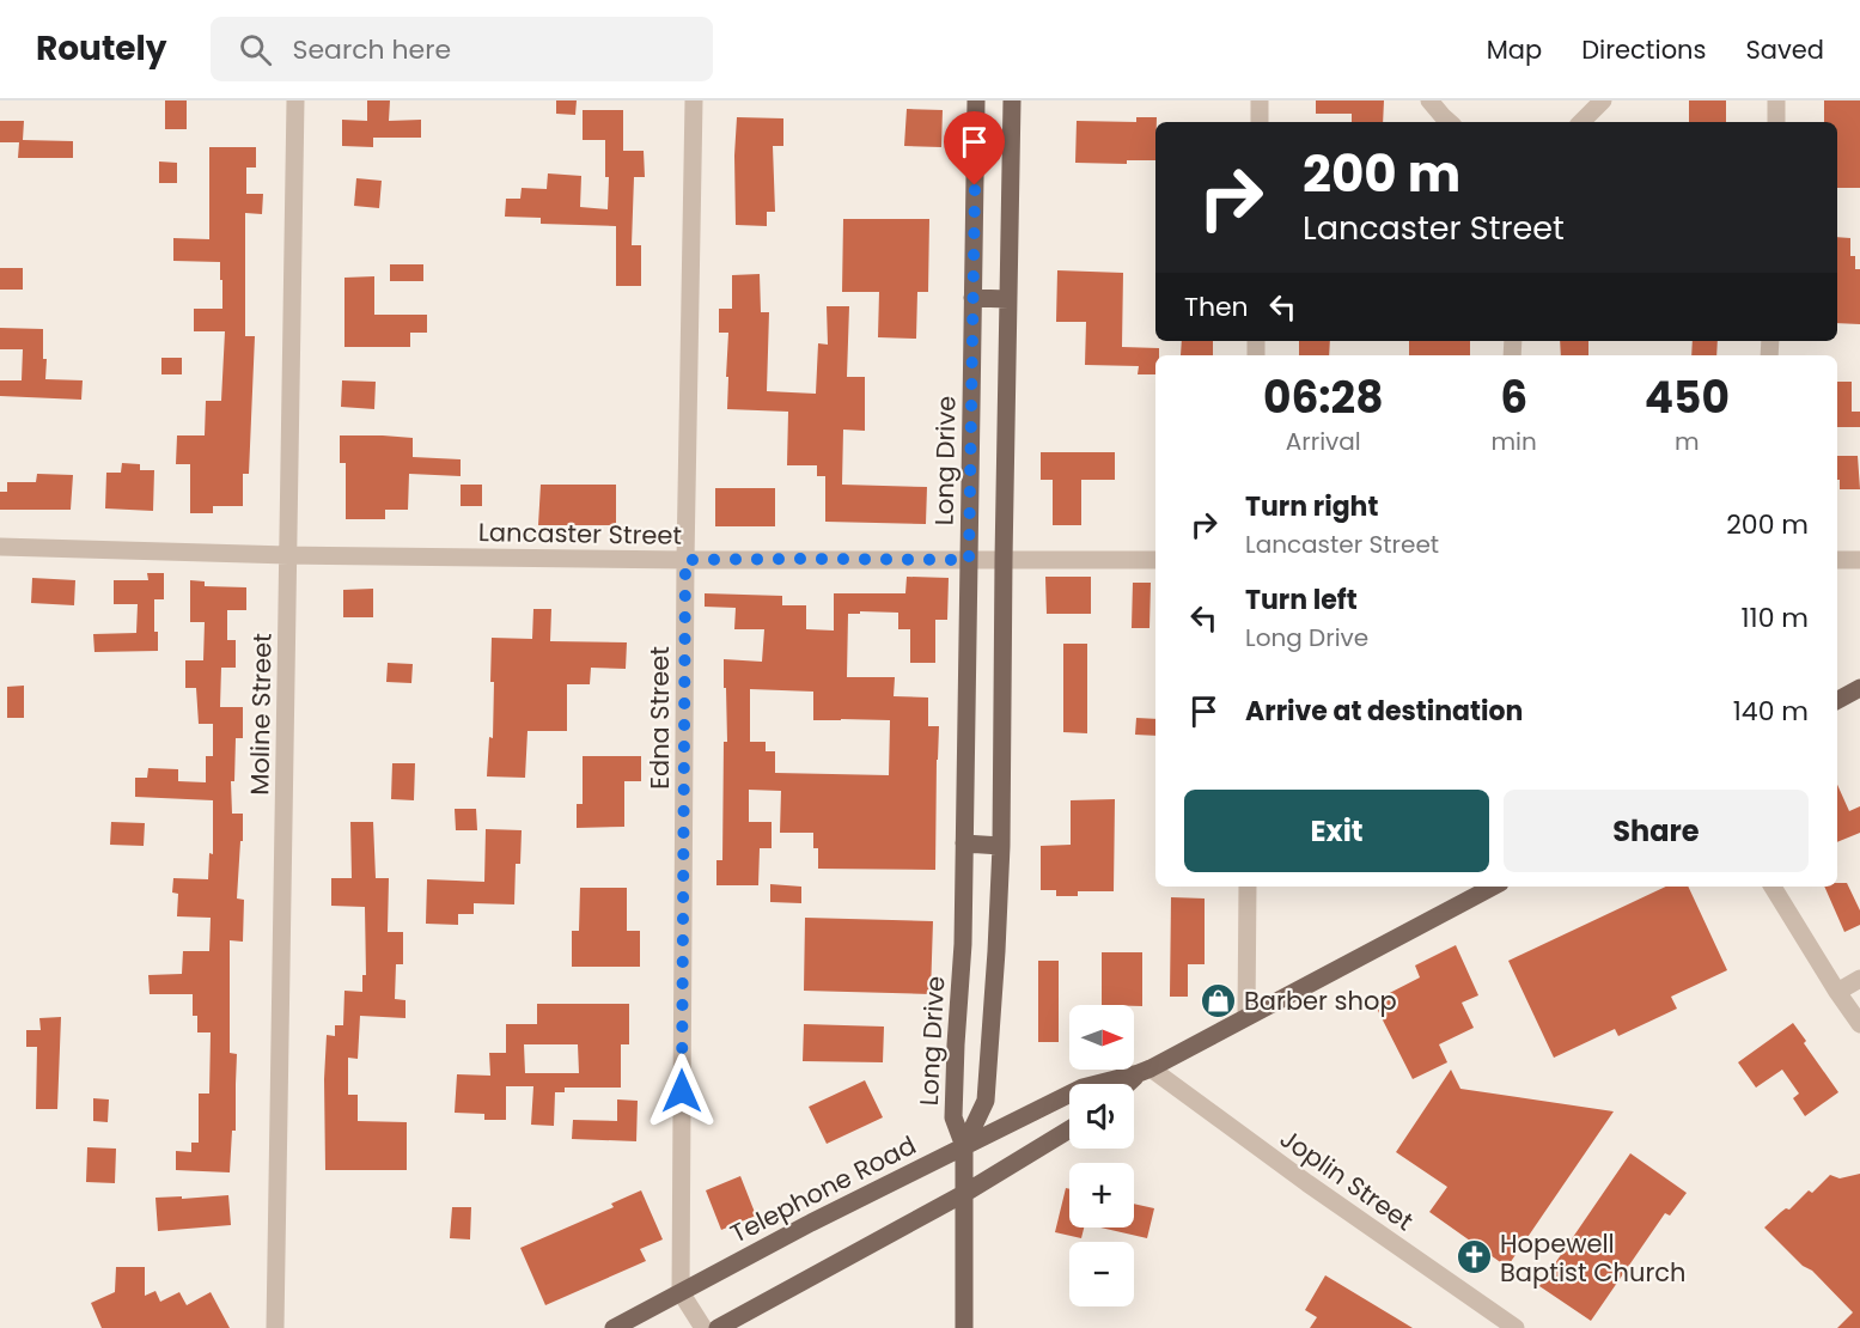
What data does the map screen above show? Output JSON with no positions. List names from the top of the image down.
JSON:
{
  "streets": {
    "main road": ["Long Drive", "Telephone Road"],
    "street": [
      "Lancaster Street",
      "Moline Street",
      "Edna Street",
      "Joplin Street"
    ]
  },
  "crossings": [
    ["Long Drive", "Lancaster Street"],
    ["Long Drive", "Telephone Road"],
    ["Lancaster Street", "Moline Street"],
    ["Lancaster Street", "Edna Street"],
    ["Edna Street", "Telephone Road"],
    ["Joplin Street", "Telephone Road"]
  ],
  "places": {
    "shop": ["Barber shop"],
    "church": ["Hopewell Baptist Church"]
  },
  "north": "right",
  "page": {
    "header": "Routely",
    "search": "Search here",
    "nav": ["Map", "Directions", "Saved"],
    "turn": ["200 m", "Lancaster Street"],
    "then": "Then",
    "eta": [
      "06:28",
      "Arrival",
      "6",
      "min",
      "450",
      "m"
    ],
    "list": [
      {
        "name": "Turn right",
        "note": "Lancaster Street",
        "value": "200 m"
      },
      {
        "name": "Turn left",
        "note": "Long Drive",
        "value": "110 m"
      },
      {
        "name": "Arrive at destination",
        "value": "140 m"
      }
    ],
    "buttons": ["Exit", "Share"],
    "map_buttons": ["+", "−"]
  }
}
